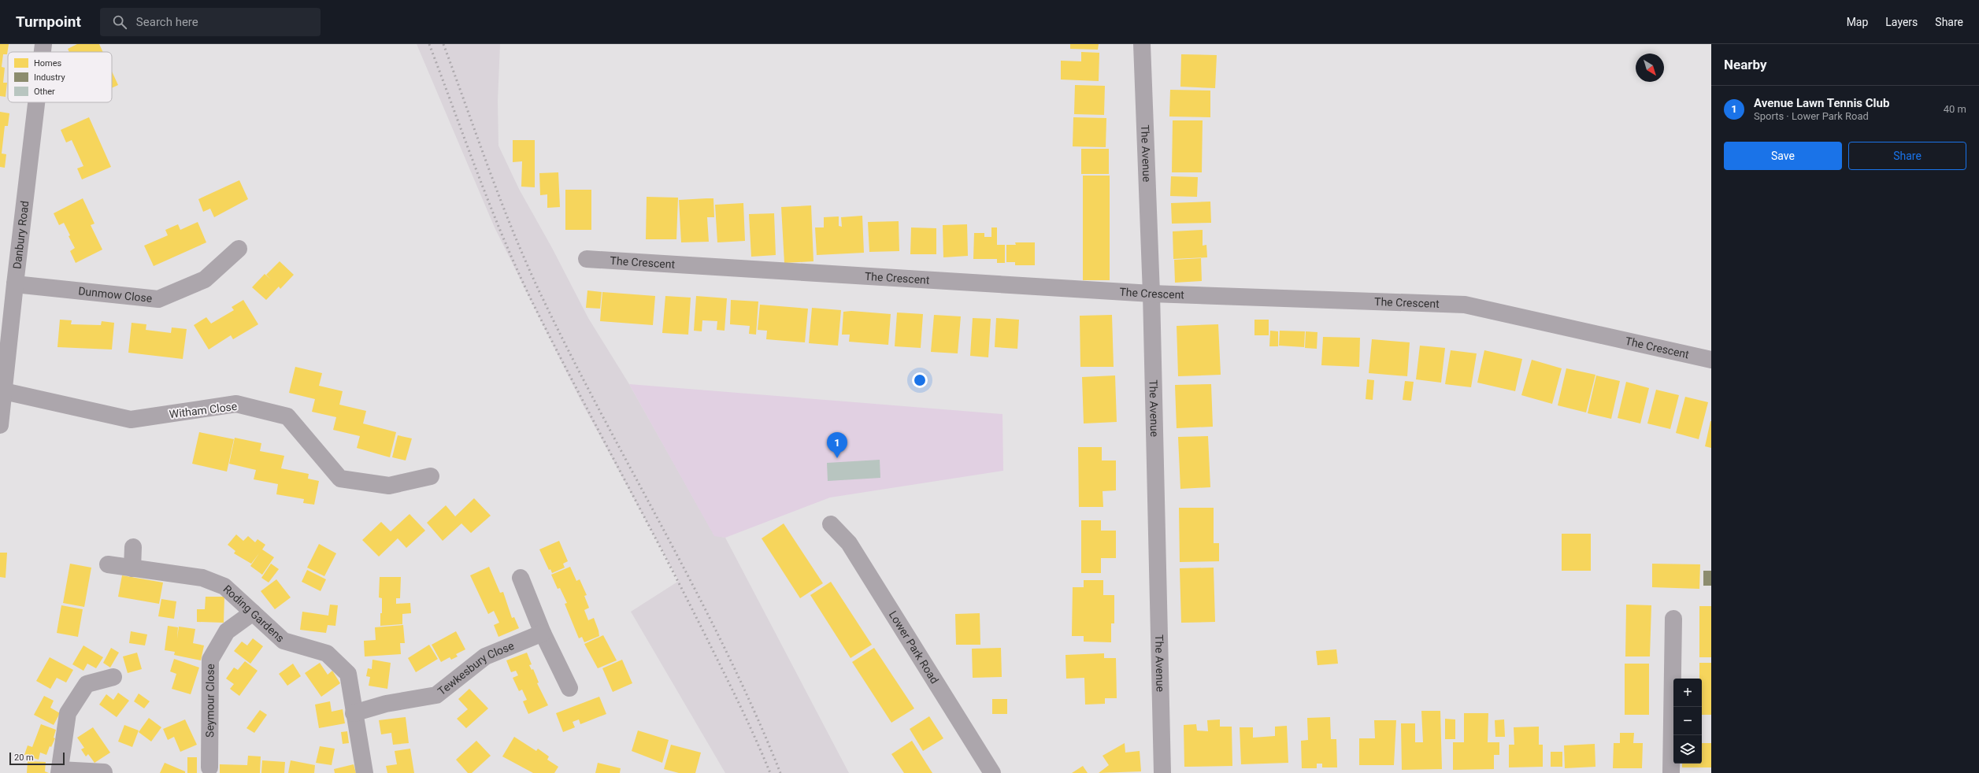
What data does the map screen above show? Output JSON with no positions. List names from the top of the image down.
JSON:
{
  "streets": {
    "street": [
      "The Avenue",
      "Danbury Road",
      "The Crescent",
      "Dunmow Close",
      "Witham Close",
      "Roding Gardens",
      "Lower Park Road",
      "Tewkesbury Close",
      "Seymour Close"
    ]
  },
  "crossings": [
    ["The Avenue", "The Crescent"],
    ["Danbury Road", "Dunmow Close"],
    ["Danbury Road", "Witham Close"],
    ["Roding Gardens", "Tewkesbury Close"],
    ["Roding Gardens", "Seymour Close"]
  ],
  "legend": ["Homes", "Industry", "Other"],
  "scale_bar": "20 m",
  "north": "bottom right",
  "page": {
    "header": "Turnpoint",
    "search": "Search here",
    "nav": ["Map", "Layers", "Share"],
    "heading": "Nearby",
    "list": [
      {
        "mark": "1",
        "name": "Avenue Lawn Tennis Club",
        "note": "Sports · Lower Park Road",
        "value": "40 m"
      }
    ],
    "buttons": ["Save", "Share"],
    "pins": "1",
    "map_buttons": ["+", "−"],
    "scale": "20 m"
  }
}
